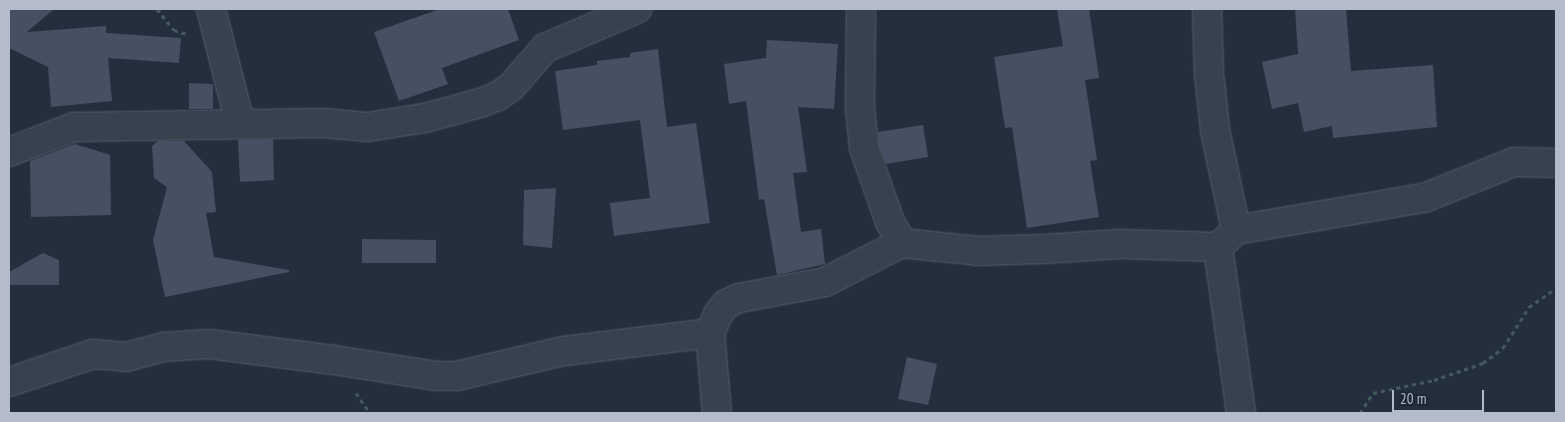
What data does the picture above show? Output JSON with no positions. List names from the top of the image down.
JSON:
{
  "scale_bar": "20 m"
}
